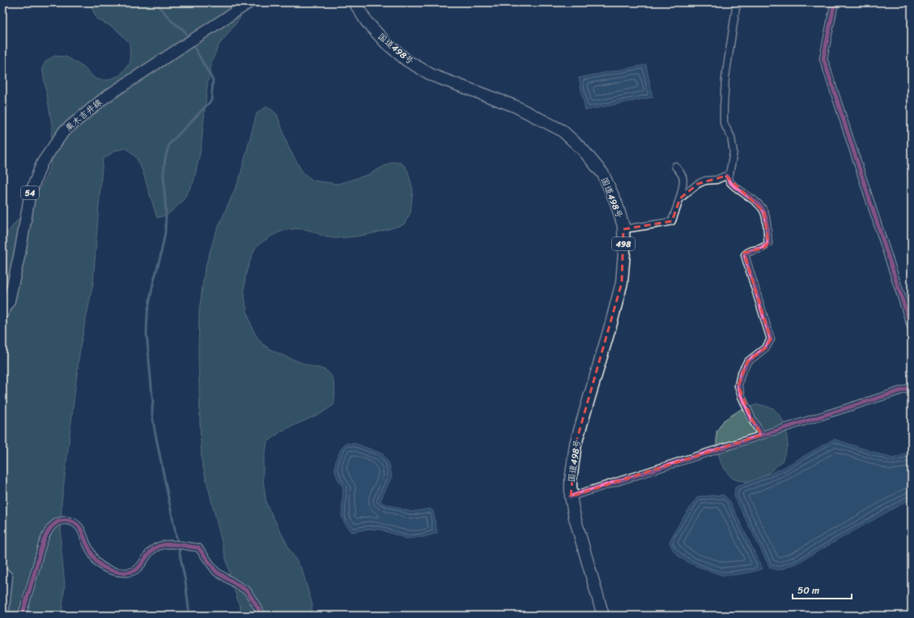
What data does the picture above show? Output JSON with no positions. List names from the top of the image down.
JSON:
{
  "streets": {
    "highway": ["国道498号", "498"],
    "main road": ["栗木吉井線", "54"]
  },
  "scale_bar": "50 m"
}
